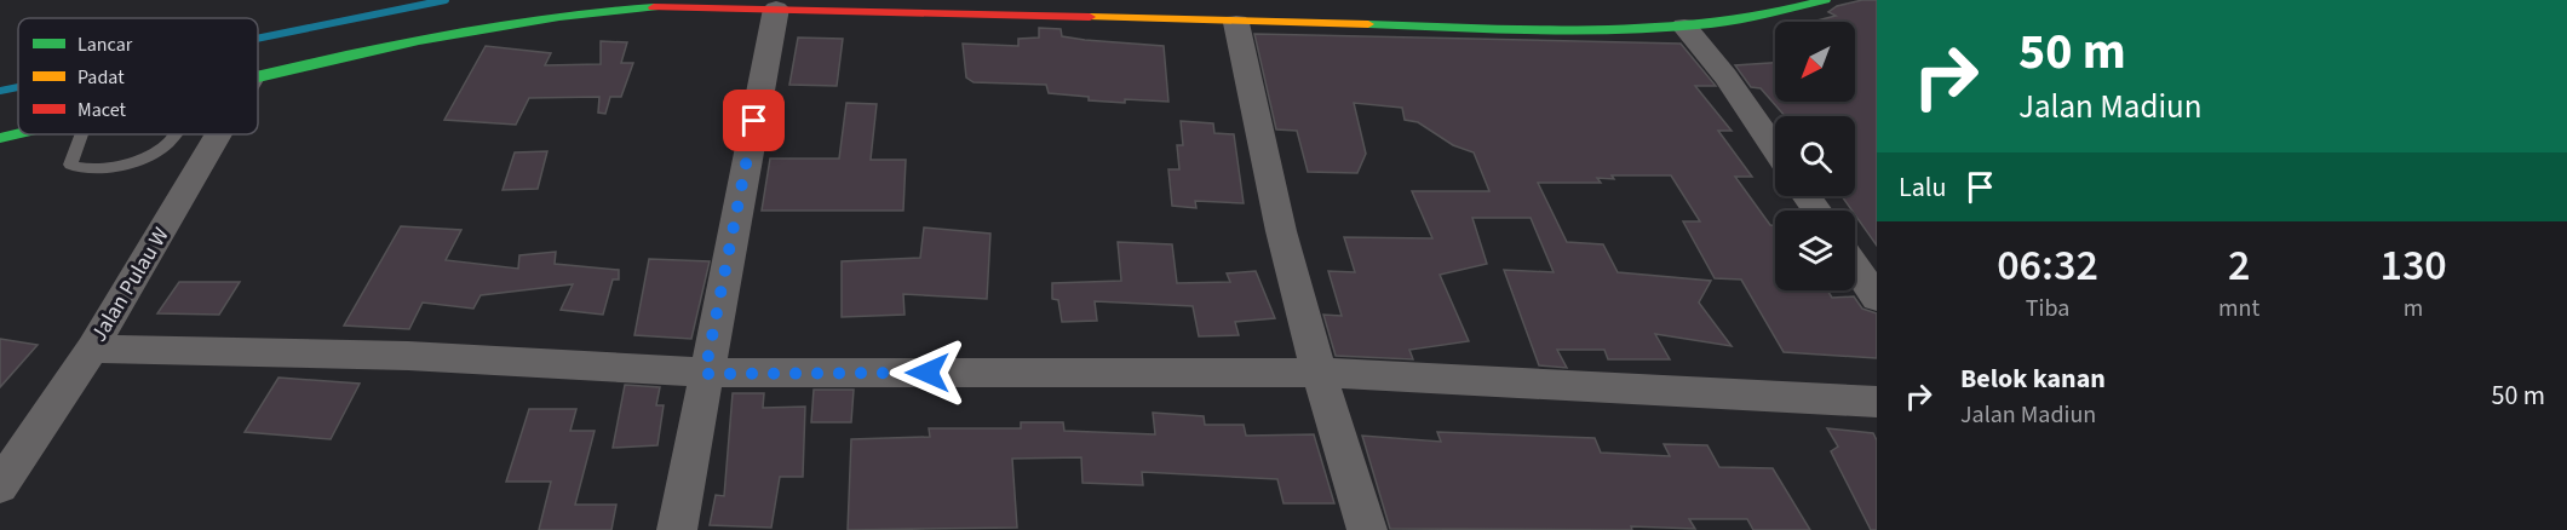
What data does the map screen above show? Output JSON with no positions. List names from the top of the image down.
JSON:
{
  "streets": {
    "street": ["Jalan Pulau W"]
  },
  "legend": ["Lancar", "Padat", "Macet"],
  "north": "bottom left",
  "page": {
    "turn": ["50 m", "Jalan Madiun"],
    "then": "Lalu",
    "eta": [
      "06:32",
      "Tiba",
      "2",
      "mnt",
      "130",
      "m"
    ],
    "list": [
      {
        "name": "Belok kanan",
        "note": "Jalan Madiun",
        "value": "50 m"
      }
    ]
  }
}
